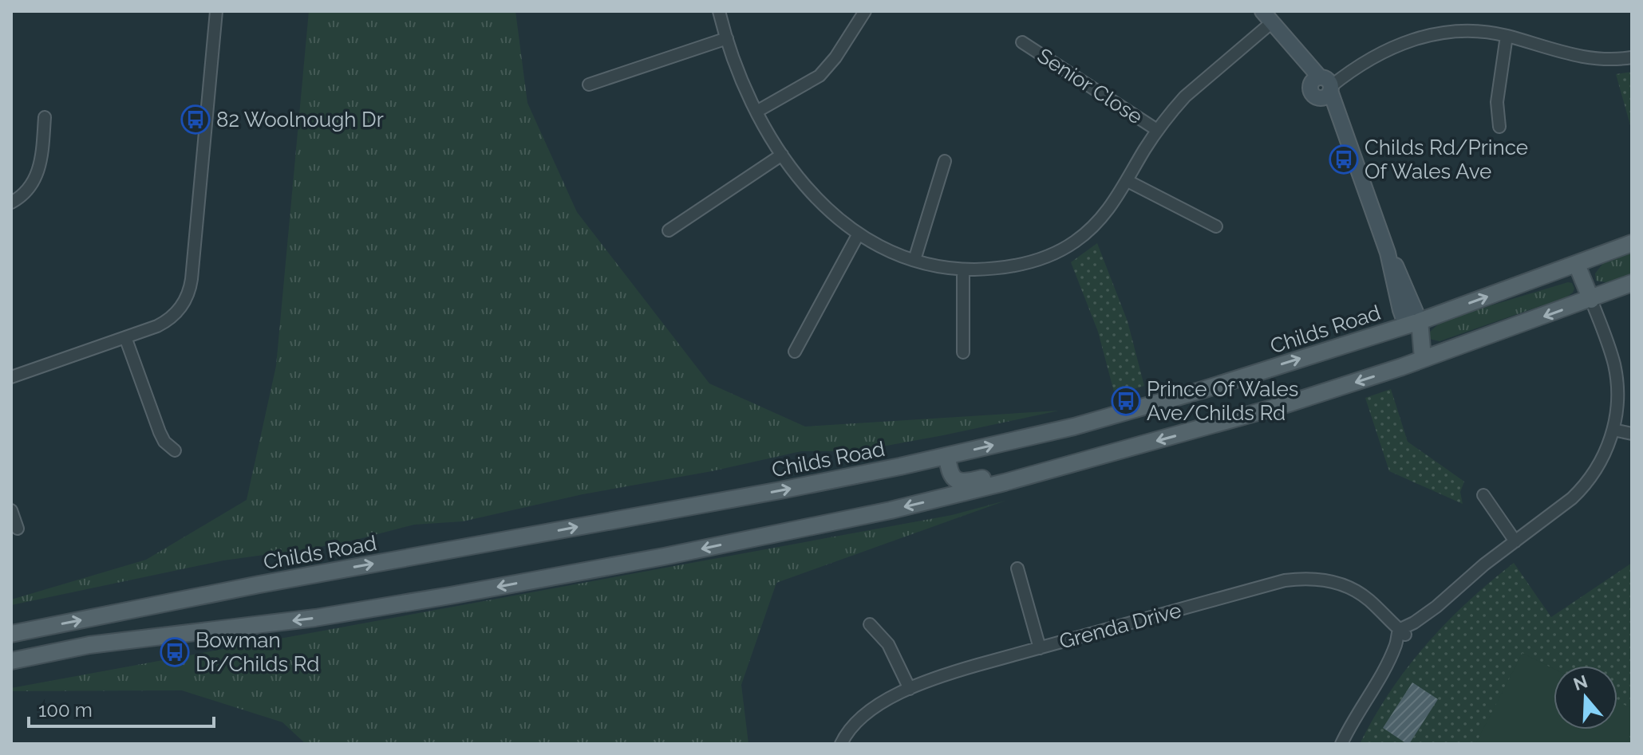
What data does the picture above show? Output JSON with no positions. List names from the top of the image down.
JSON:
{
  "streets": {
    "main road": ["Childs Road"],
    "street": ["Senior Close", "Grenda Drive"]
  },
  "places": {
    "bus stop": [
      "82 Woolnough Dr",
      "Childs Rd/Prince Of Wales Ave",
      "Prince Of Wales Ave/Childs Rd",
      "Bowman Dr/Childs Rd"
    ]
  },
  "scale_bar": "100 m",
  "north": "top"
}
